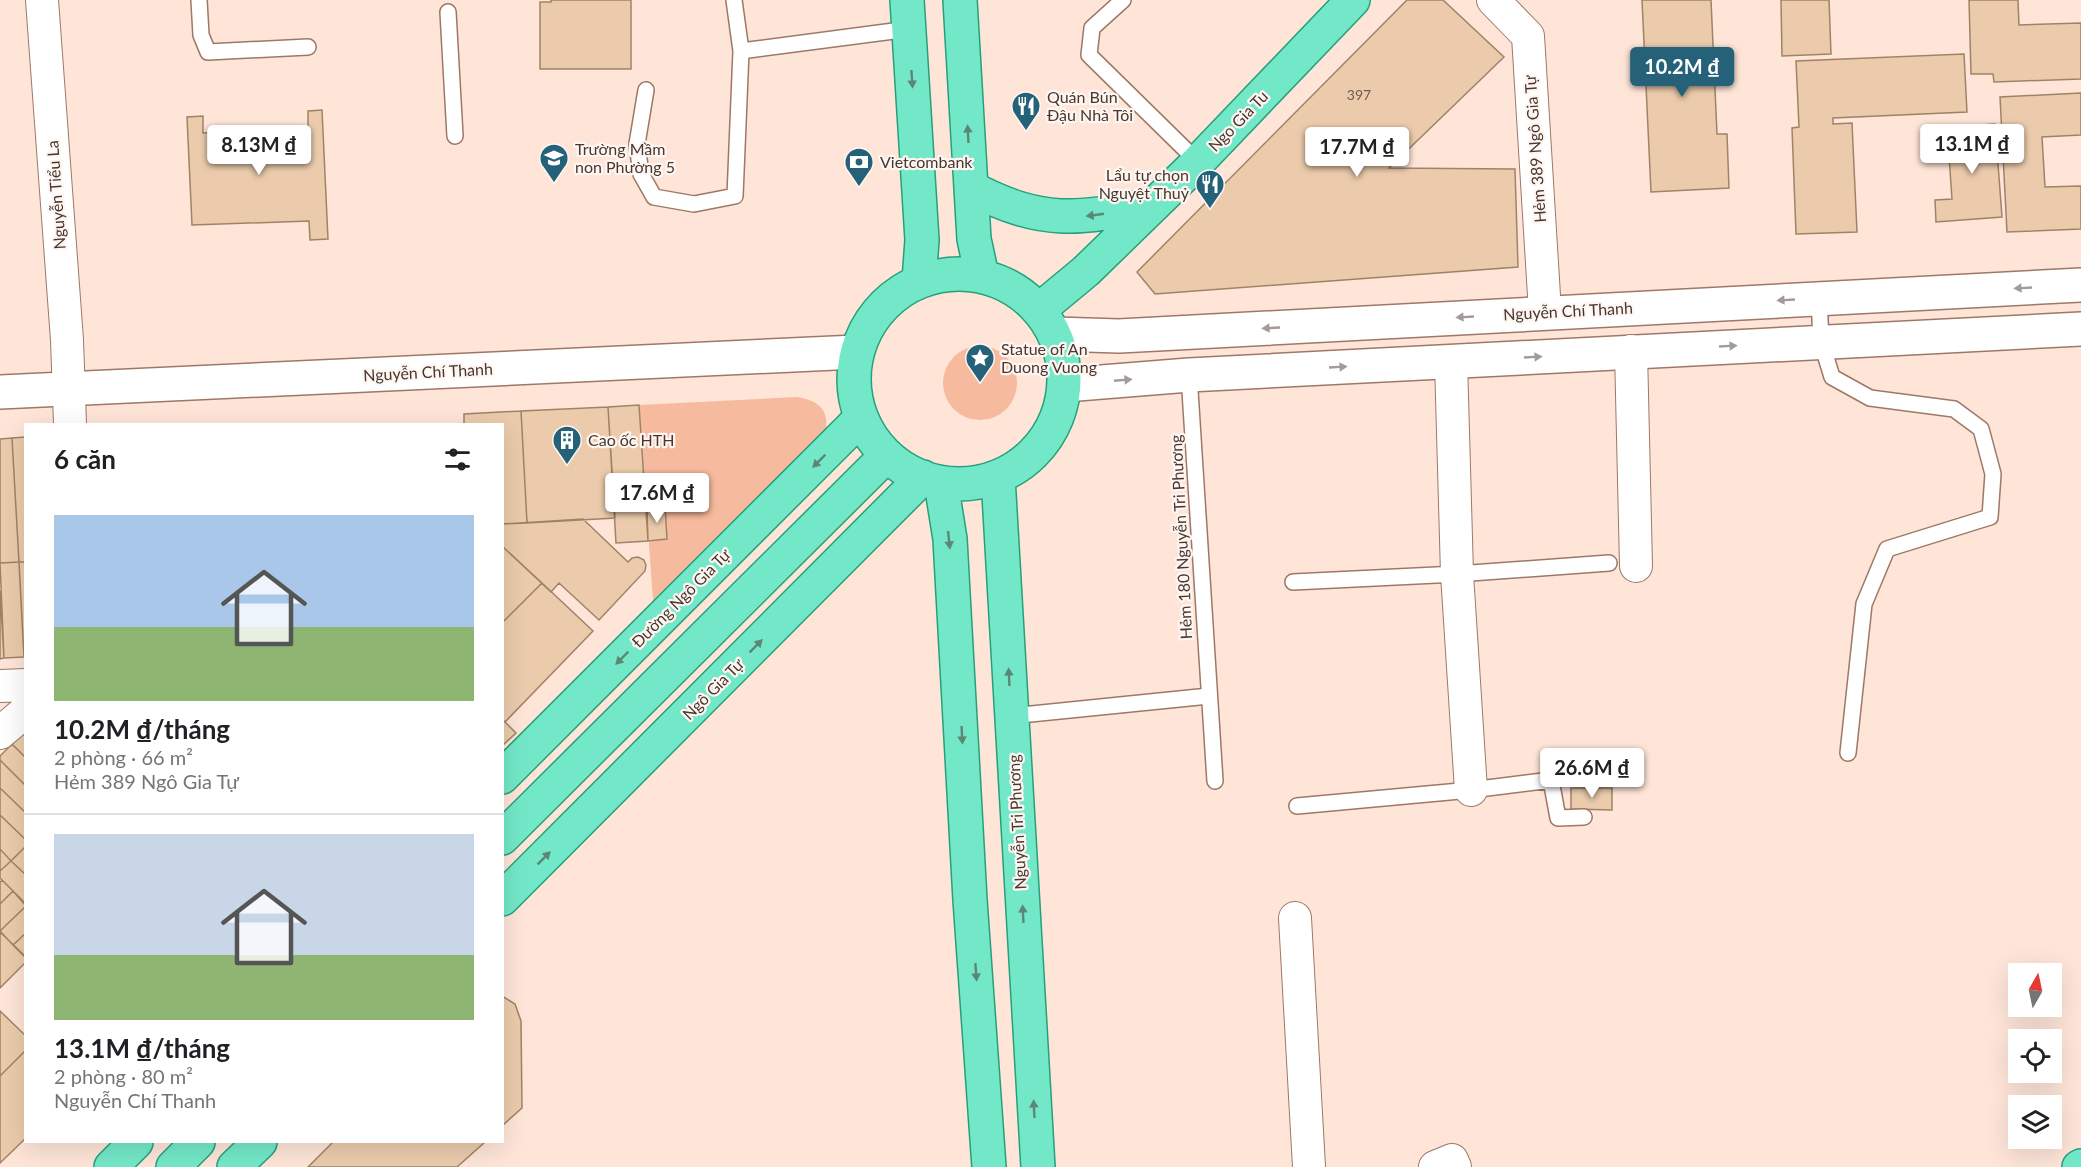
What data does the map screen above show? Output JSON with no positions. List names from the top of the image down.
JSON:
{
  "streets": {
    "main road": [
      "Ngo Gia Tu",
      "Nguyễn Chí Thanh",
      "Đường Ngô Gia Tự",
      "Ngô Gia Tự",
      "Nguyễn Tri Phương"
    ],
    "street": ["Hẻm 389 Ngô Gia Tự", "Nguyễn Tiểu La"],
    "lane": ["Hẻm 180 Nguyễn Tri Phương"]
  },
  "crossings": [
    ["Ngo Gia Tu", "Nguyễn Chí Thanh"],
    ["Ngo Gia Tu", "Đường Ngô Gia Tự"],
    ["Ngo Gia Tu", "Ngô Gia Tự"],
    ["Ngo Gia Tu", "Nguyễn Tri Phương"],
    ["Hẻm 389 Ngô Gia Tự", "Nguyễn Chí Thanh"],
    ["Nguyễn Tiểu La", "Nguyễn Chí Thanh"],
    ["Nguyễn Chí Thanh", "Đường Ngô Gia Tự"],
    ["Nguyễn Chí Thanh", "Ngô Gia Tự"],
    ["Nguyễn Chí Thanh", "Nguyễn Tri Phương"],
    ["Đường Ngô Gia Tự", "Ngô Gia Tự"],
    ["Đường Ngô Gia Tự", "Nguyễn Tri Phương"],
    ["Ngô Gia Tự", "Nguyễn Tri Phương"]
  ],
  "places": {
    "restaurant": ["Quán Bún Đậu Nhà Tôi", "Lẩu tự chọn Nguyệt Thuỷ"],
    "school or university": ["Trường Mầm non Phường 5"],
    "bank": ["Vietcombank"],
    "place": ["Statue of An Duong Vuong"],
    "building": ["Cao ốc HTH"]
  },
  "house_numbers": ["397"],
  "north": "top",
  "page": {
    "price": [
      "10.2M ₫",
      "13.1M ₫",
      "8.13M ₫",
      "17.7M ₫",
      "17.6M ₫",
      "26.6M ₫"
    ],
    "heading": "6 căn",
    "list": [
      {
        "name": "10.2M ₫/tháng",
        "note": "2 phòng · 66 m² · Hẻm 389 Ngô Gia Tự"
      },
      {
        "name": "13.1M ₫/tháng",
        "note": "2 phòng · 80 m² · Nguyễn Chí Thanh"
      }
    ]
  }
}
